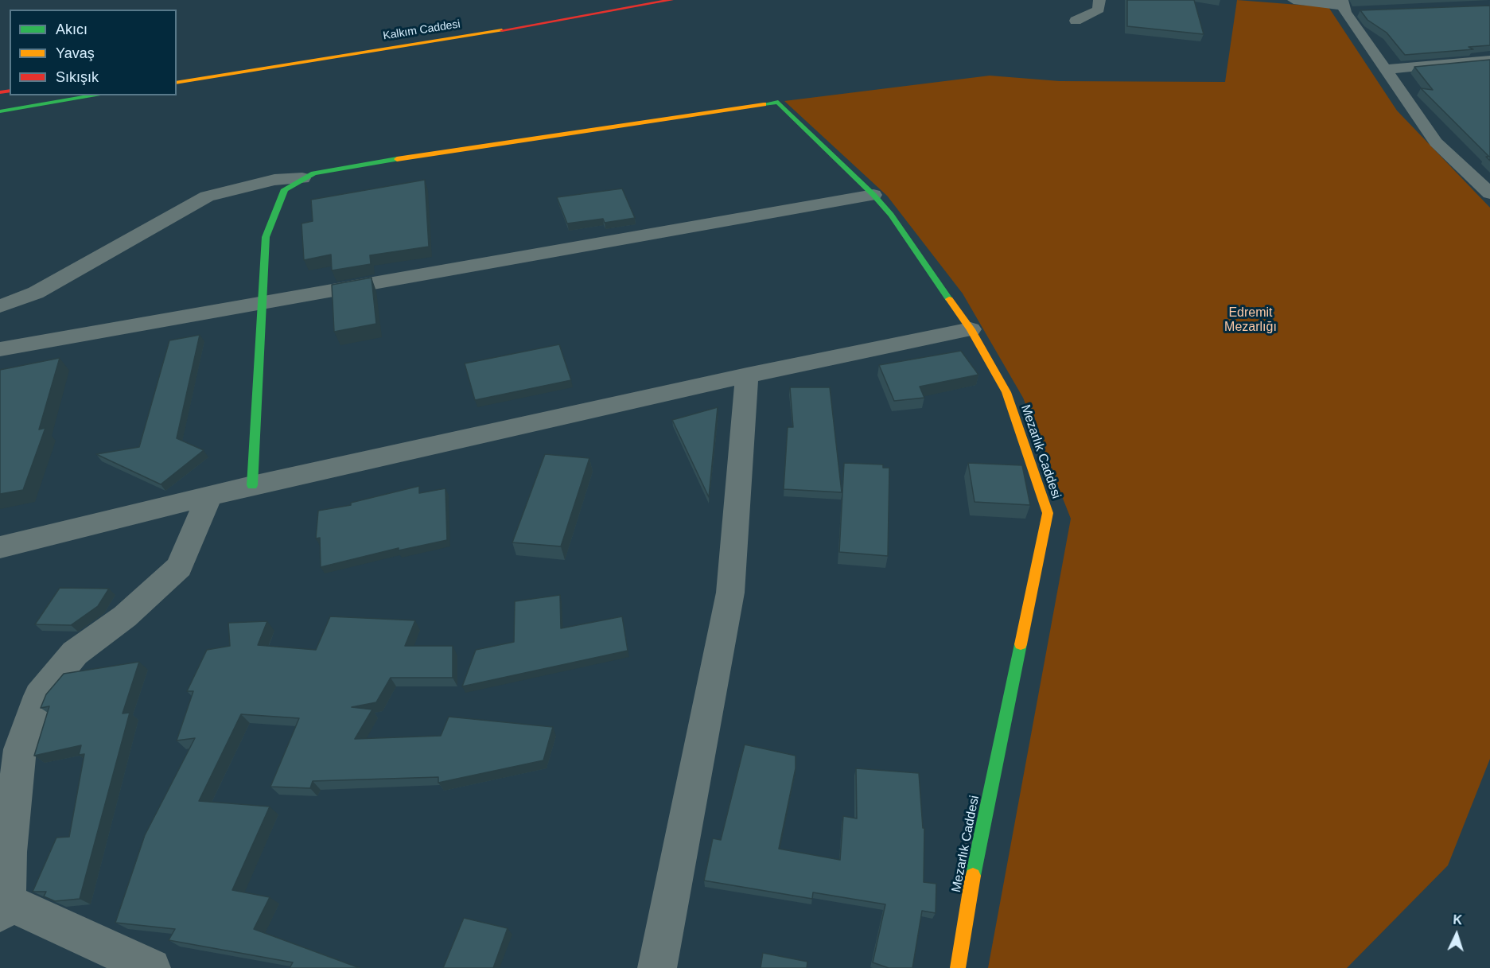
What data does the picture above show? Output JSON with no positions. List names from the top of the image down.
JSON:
{
  "streets": {
    "street": ["Kalkım Caddesi", "Mezarlık Caddesi"]
  },
  "parks": ["Edremit Mezarlığı"],
  "legend": ["Akıcı", "Yavaş", "Sıkışık"],
  "north": "top"
}
